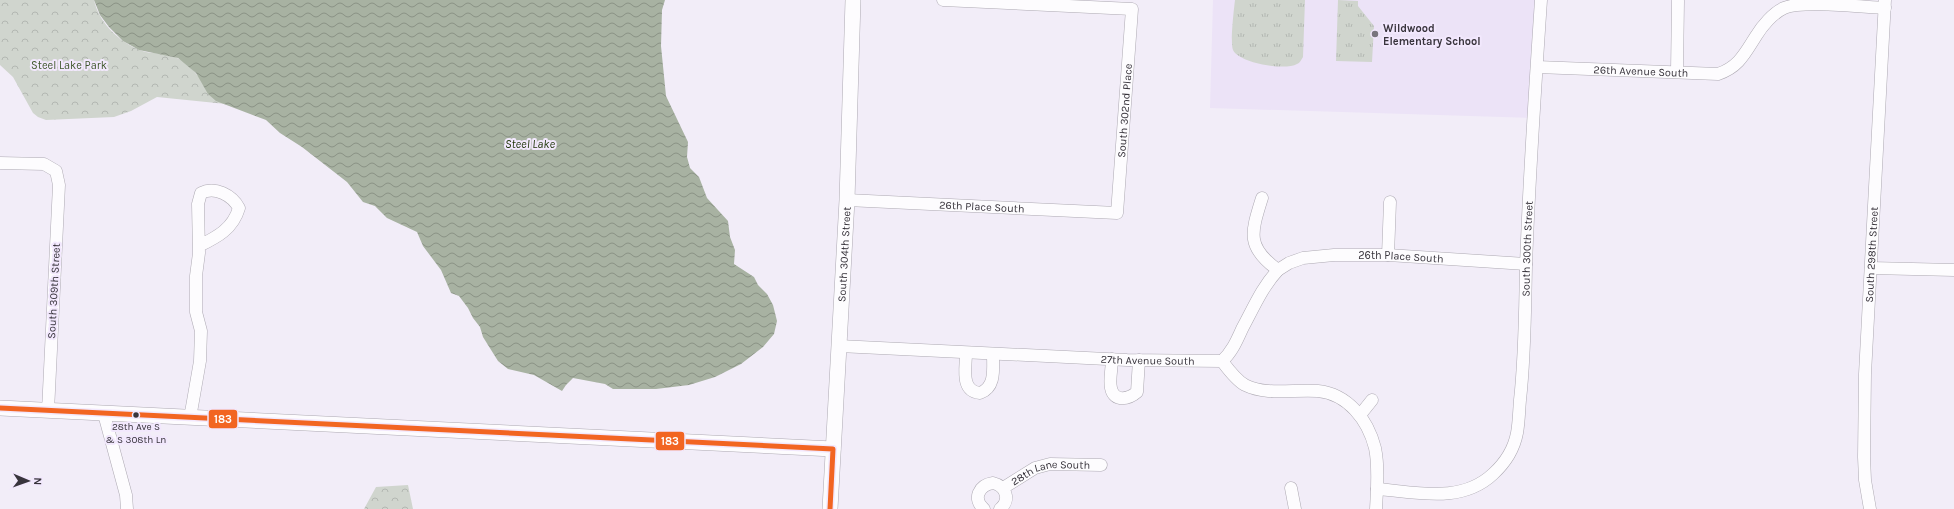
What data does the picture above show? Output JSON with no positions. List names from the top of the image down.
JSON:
{
  "streets": {
    "street": [
      "26th Avenue South",
      "South 302nd Place",
      "26th Place South",
      "South 300th Street",
      "South 304th Street",
      "South 298th Street",
      "South 309th Street",
      "27th Avenue South",
      "28th Lane South"
    ]
  },
  "crossings": [
    ["26th Avenue South", "South 300th Street"],
    ["26th Avenue South", "South 298th Street"],
    ["South 302nd Place", "26th Place South"],
    ["26th Place South", "South 300th Street"],
    ["26th Place South", "South 304th Street"],
    ["South 304th Street", "27th Avenue South"]
  ],
  "water": ["Steel Lake"],
  "parks": ["Steel Lake Park"],
  "places": ["Wildwood Elementary School", "28th Ave S & S 308th Ln"],
  "lines": ["transit line 183"],
  "north": "right"
}
